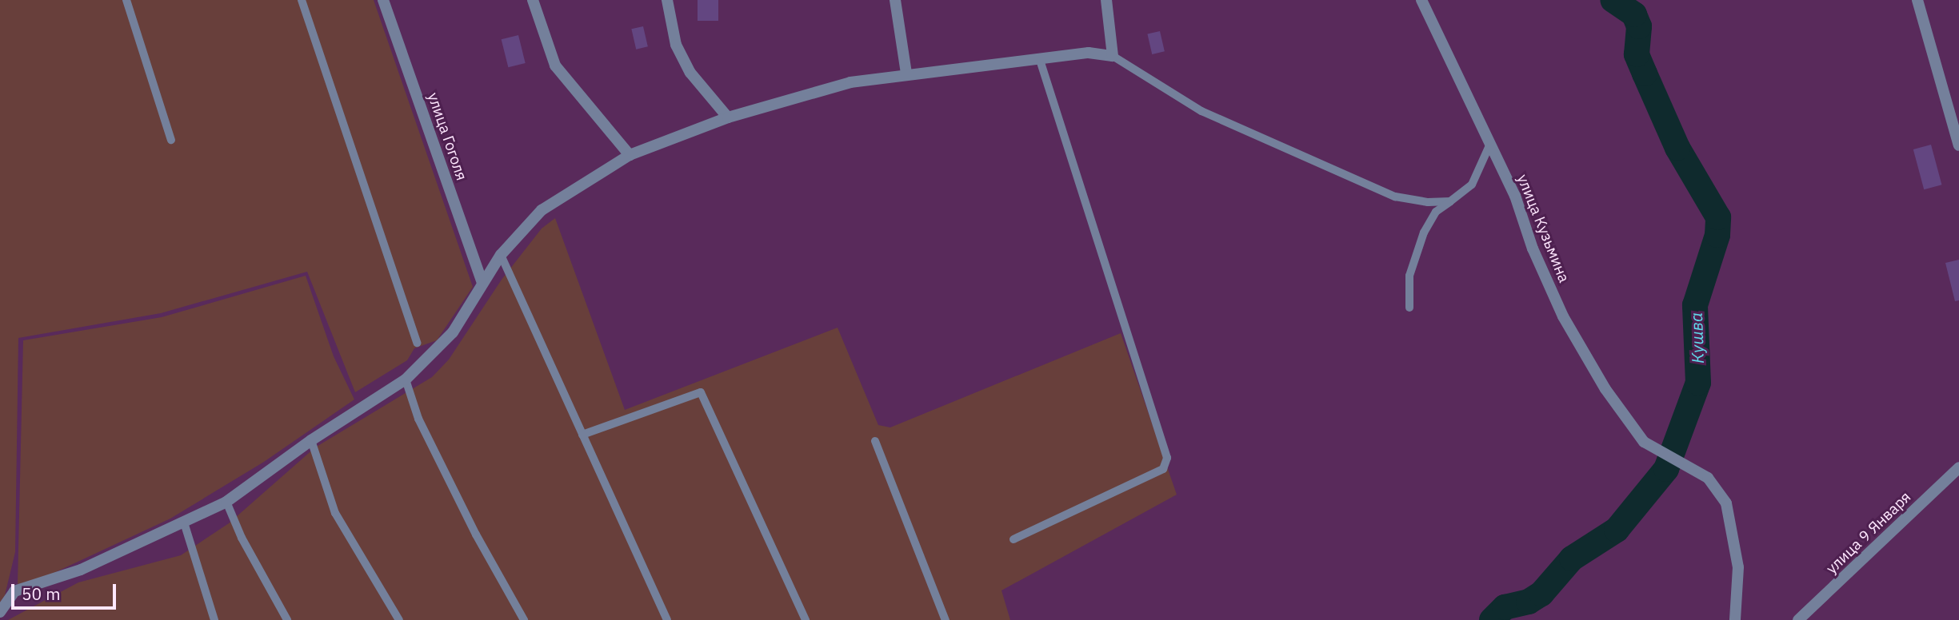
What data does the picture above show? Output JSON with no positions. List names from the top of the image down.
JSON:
{
  "streets": {
    "street": ["улица Гоголя", "улица Кузьмина", "улица 9 Января"]
  },
  "water": ["Кушва"],
  "scale_bar": "50 m"
}
